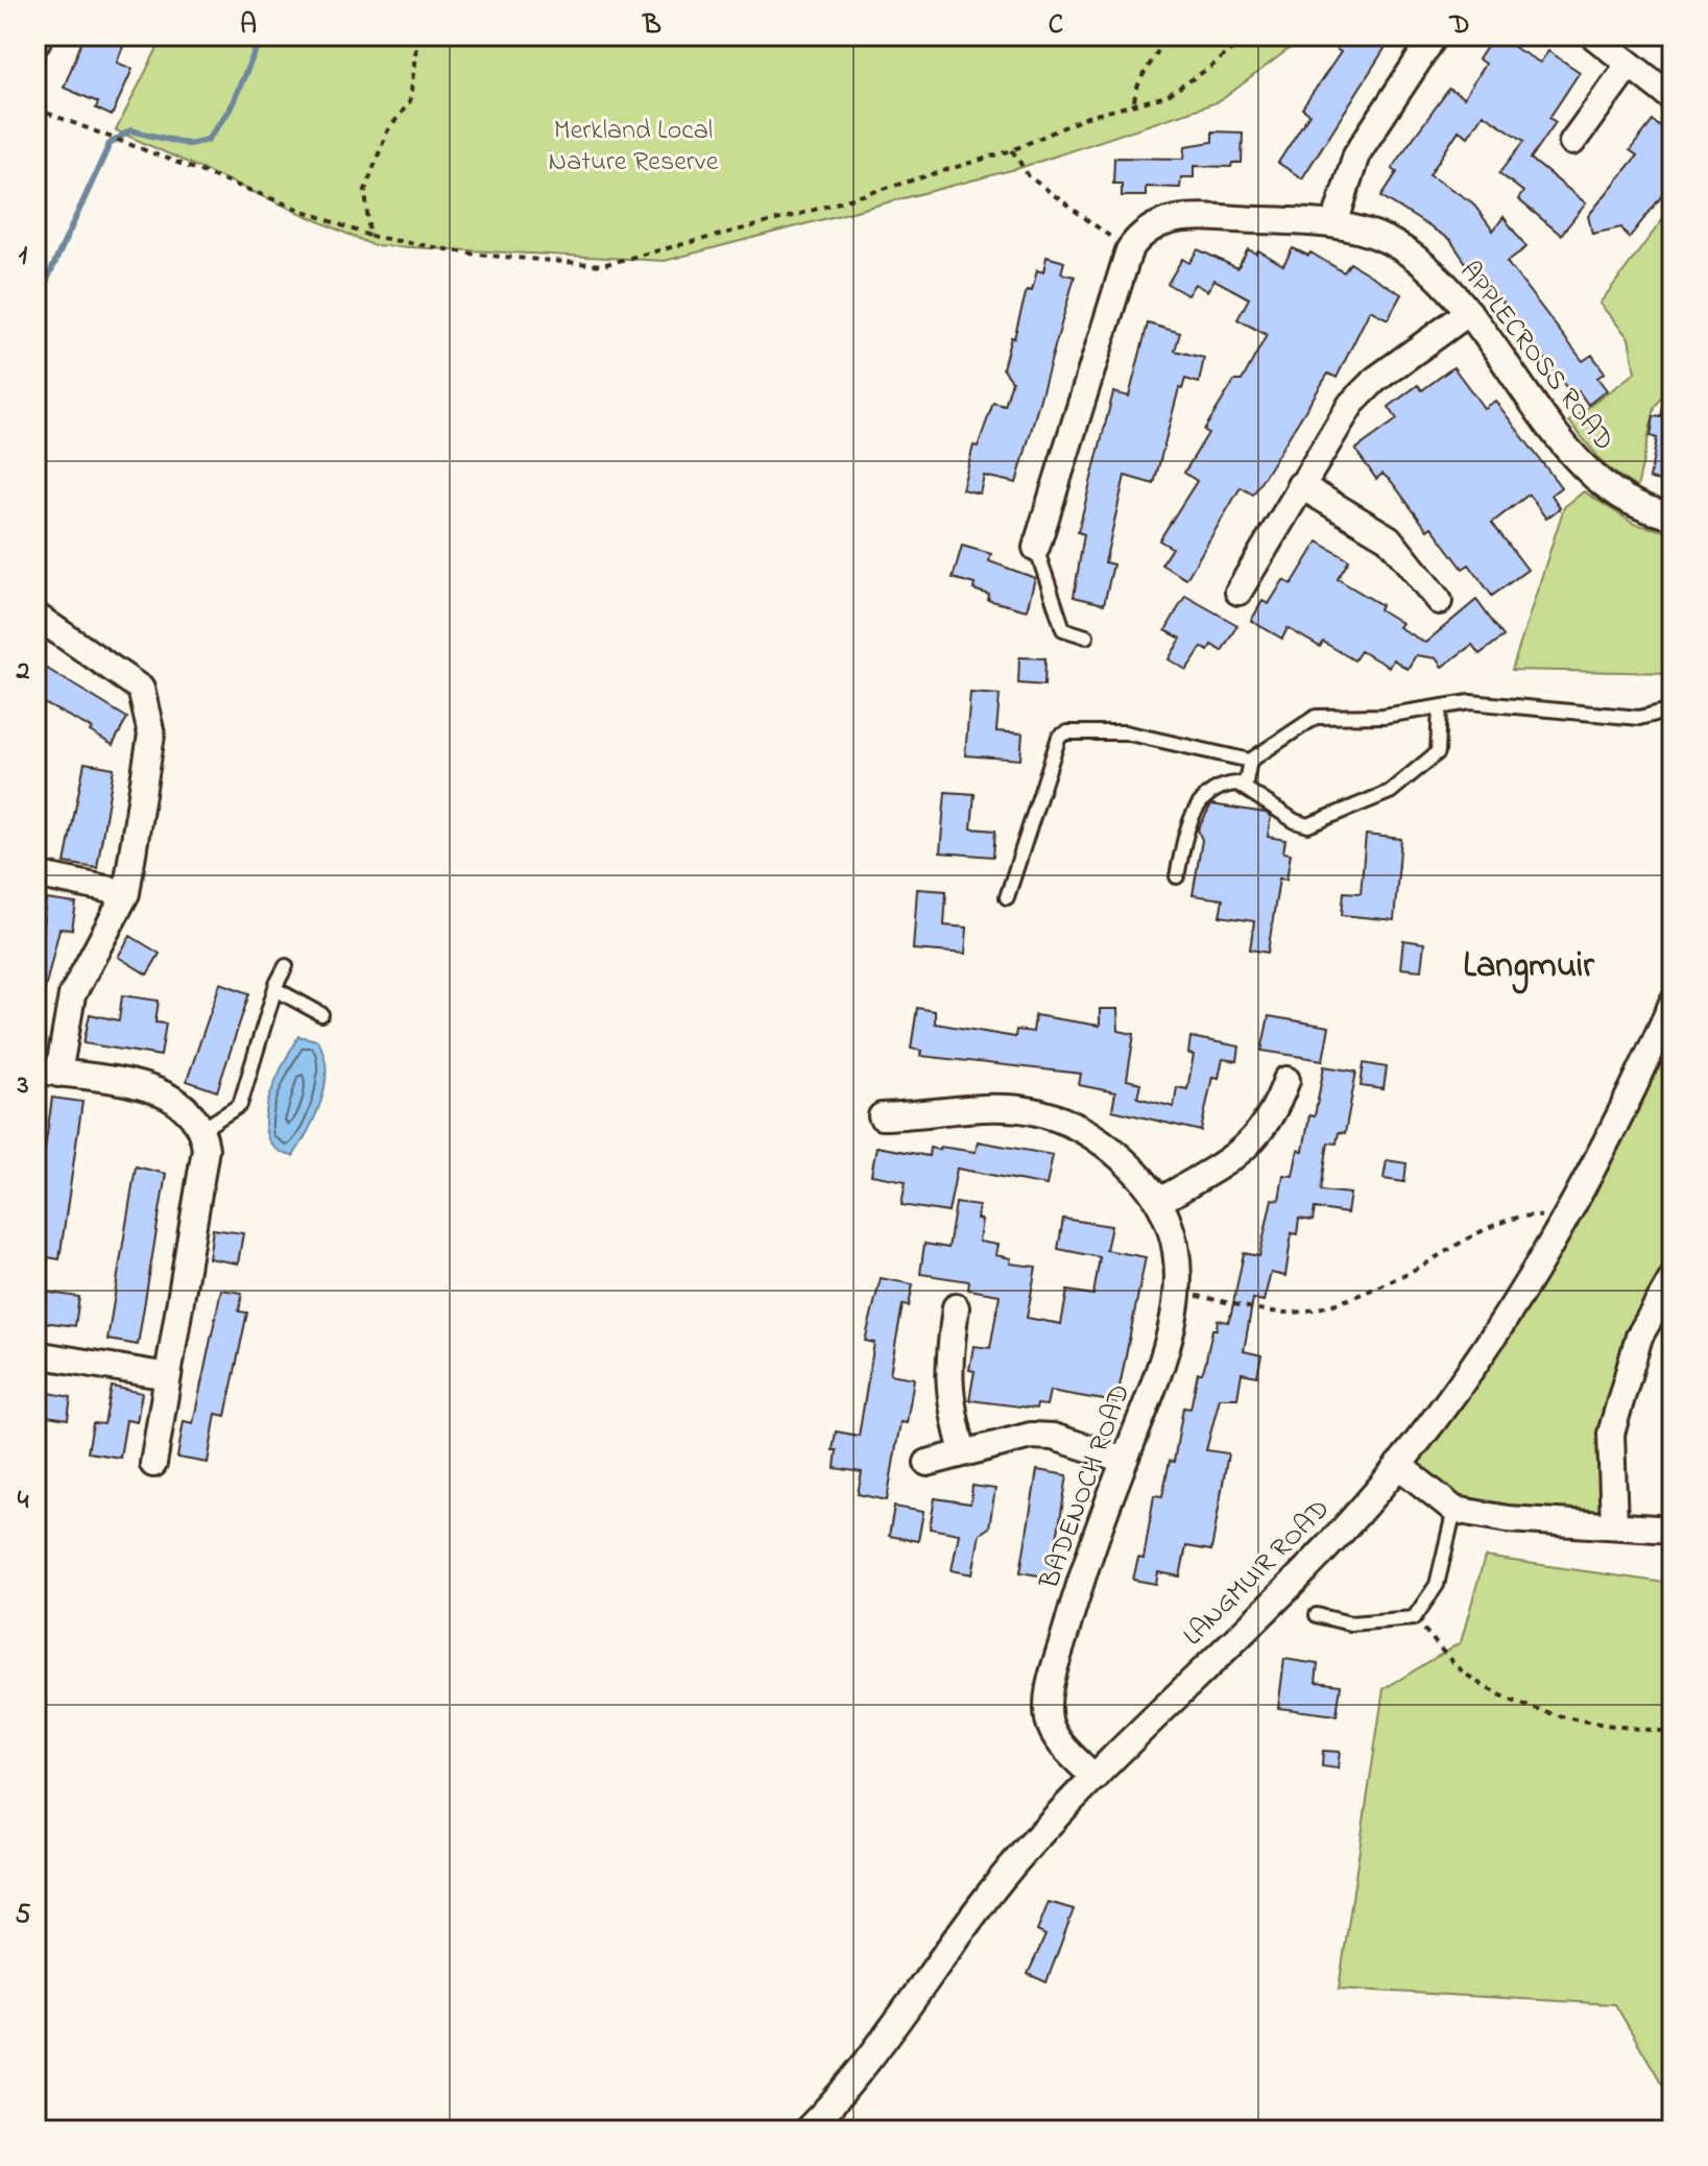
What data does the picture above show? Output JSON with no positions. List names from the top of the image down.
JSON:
{
  "streets": {
    "street": ["APPLECROSS ROAD", "BADENOCH ROAD", "LANGMUIR ROAD"]
  },
  "crossings": [
    ["BADENOCH ROAD", "LANGMUIR ROAD"]
  ],
  "districts": ["Langmuir"],
  "parks": ["Merkland Local Nature Reserve"],
  "grid": {
    "columns": [
      "A",
      "B",
      "C",
      "D"
    ],
    "rows": [
      "1",
      "2",
      "3",
      "4",
      "5"
    ]
  }
}
